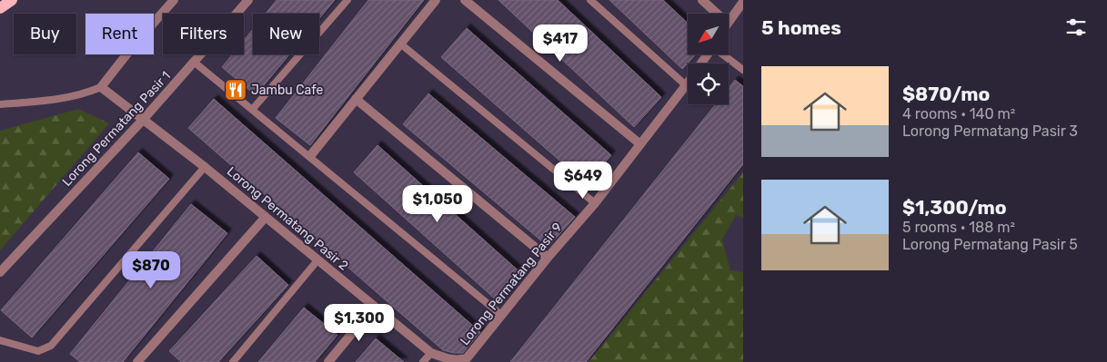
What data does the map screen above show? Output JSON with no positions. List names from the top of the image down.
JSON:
{
  "streets": {
    "street": ["Lorong Permatang Pasir 1", "Lorong Permatang Pasir 2", "Lorong Permatang Pasir 9"]
  },
  "crossings": [
    ["Lorong Permatang Pasir 1", "Lorong Permatang Pasir 2"],
    ["Lorong Permatang Pasir 2", "Lorong Permatang Pasir 9"]
  ],
  "places": {
    "restaurant": ["Jambu Cafe"]
  },
  "north": "bottom left",
  "page": {
    "heading": "5 homes",
    "chip": [
      "Buy",
      "Rent",
      "Filters",
      "New"
    ],
    "price": [
      "$417",
      "$649",
      "$1,050",
      "$870",
      "$1,300"
    ],
    "list": [
      {
        "name": "$870/mo",
        "note": "4 rooms · 140 m² · Lorong Permatang Pasir 3"
      },
      {
        "name": "$1,300/mo",
        "note": "5 rooms · 188 m² · Lorong Permatang Pasir 5"
      }
    ]
  }
}
